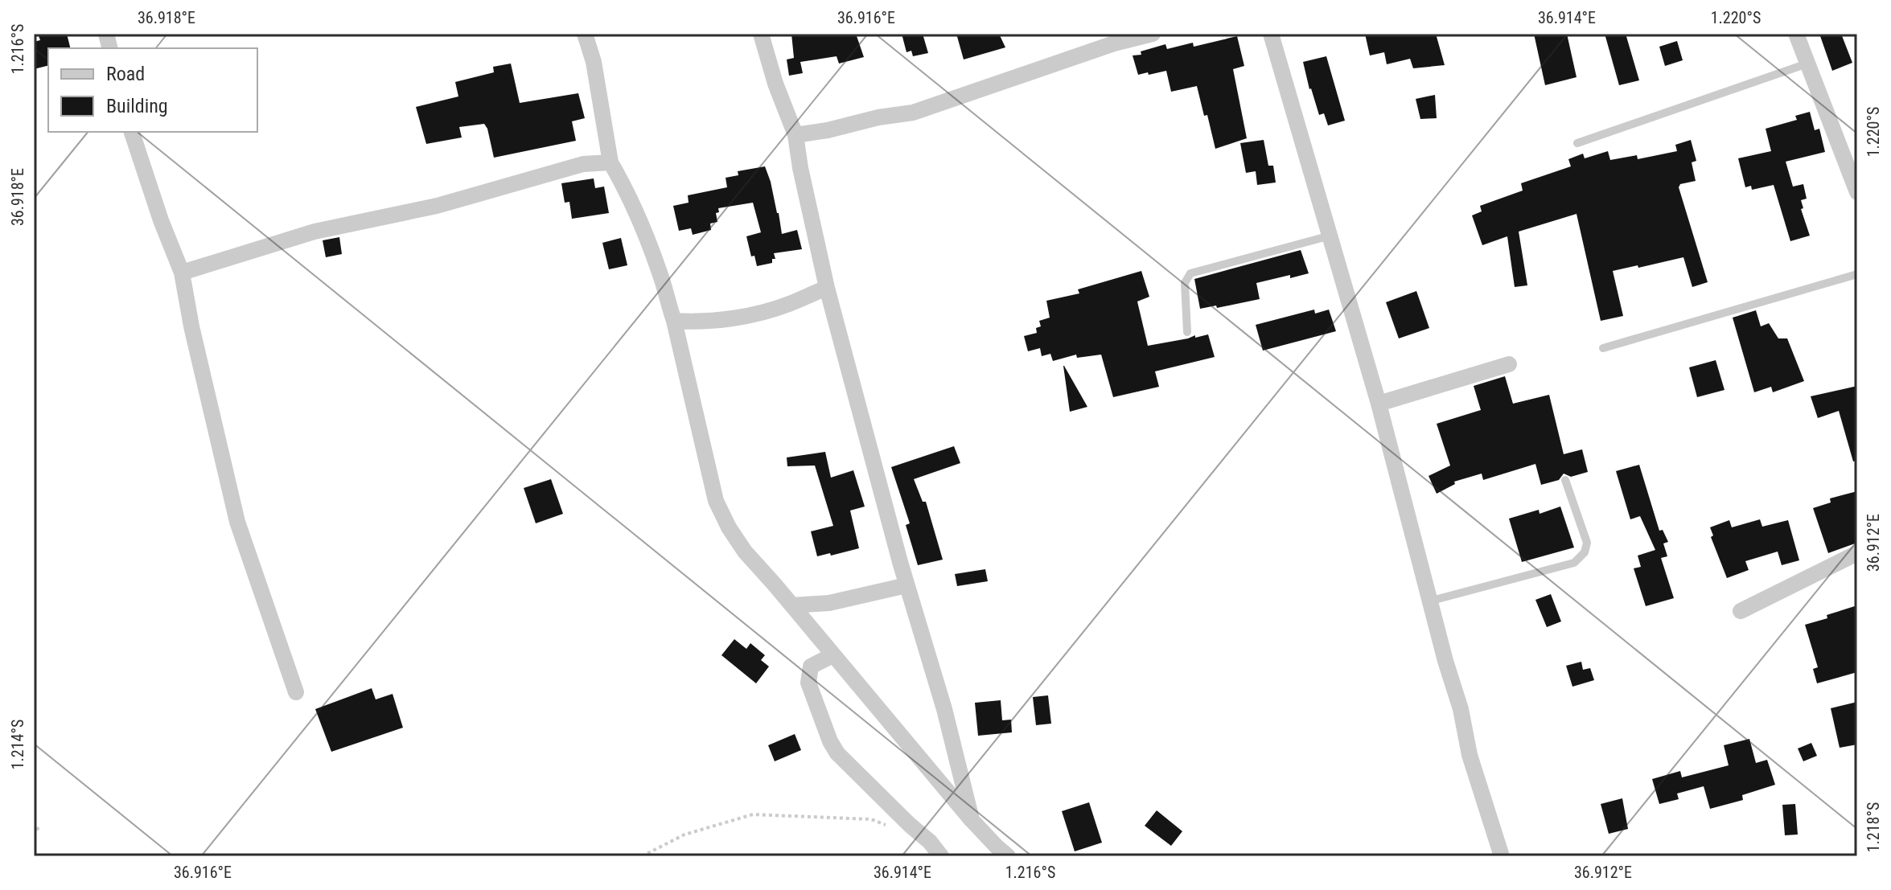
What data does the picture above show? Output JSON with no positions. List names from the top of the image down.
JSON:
{
  "legend": ["Road", "Building"],
  "coordinates": [
    "36.918°E",
    "36.916°E",
    "36.914°E",
    "1.220°S",
    "1.216°S",
    "36.912°E",
    "1.214°S",
    "1.218°S"
  ]
}
